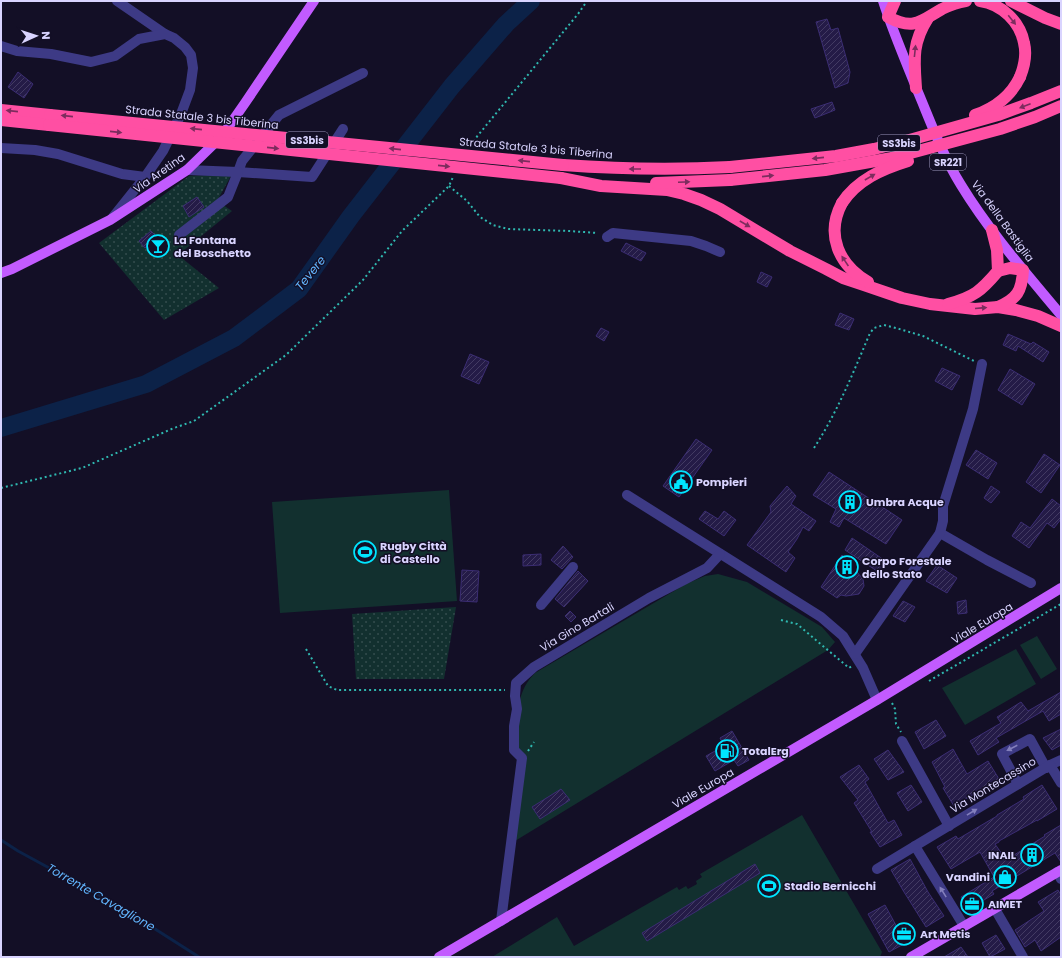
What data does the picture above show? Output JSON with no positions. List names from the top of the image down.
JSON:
{
  "streets": {
    "highway": ["Strada Statale 3 bis Tiberina", "SS3bis"],
    "main road": [
      "SR221",
      "Via Aretina",
      "Via della Bastiglia",
      "Viale Europa"
    ],
    "street": ["Via Gino Bartali", "Via Montecassino"]
  },
  "crossings": [
    ["Viale Europa", "Via Gino Bartali"]
  ],
  "water": ["Tevere", "Torrente Cavaglione"],
  "places": {
    "bar": ["La Fontana del Boschetto"],
    "public building": ["Pompieri"],
    "building": ["Umbra Acque", "Corpo Forestale dello Stato", "INAIL"],
    "sports": ["Rugby Città di Castello", "Stadio Bernicchi"],
    "fuel station": ["TotalErg"],
    "shop": ["Vandini"],
    "office": ["AIMET", "Art Metis"]
  },
  "north": "right"
}
